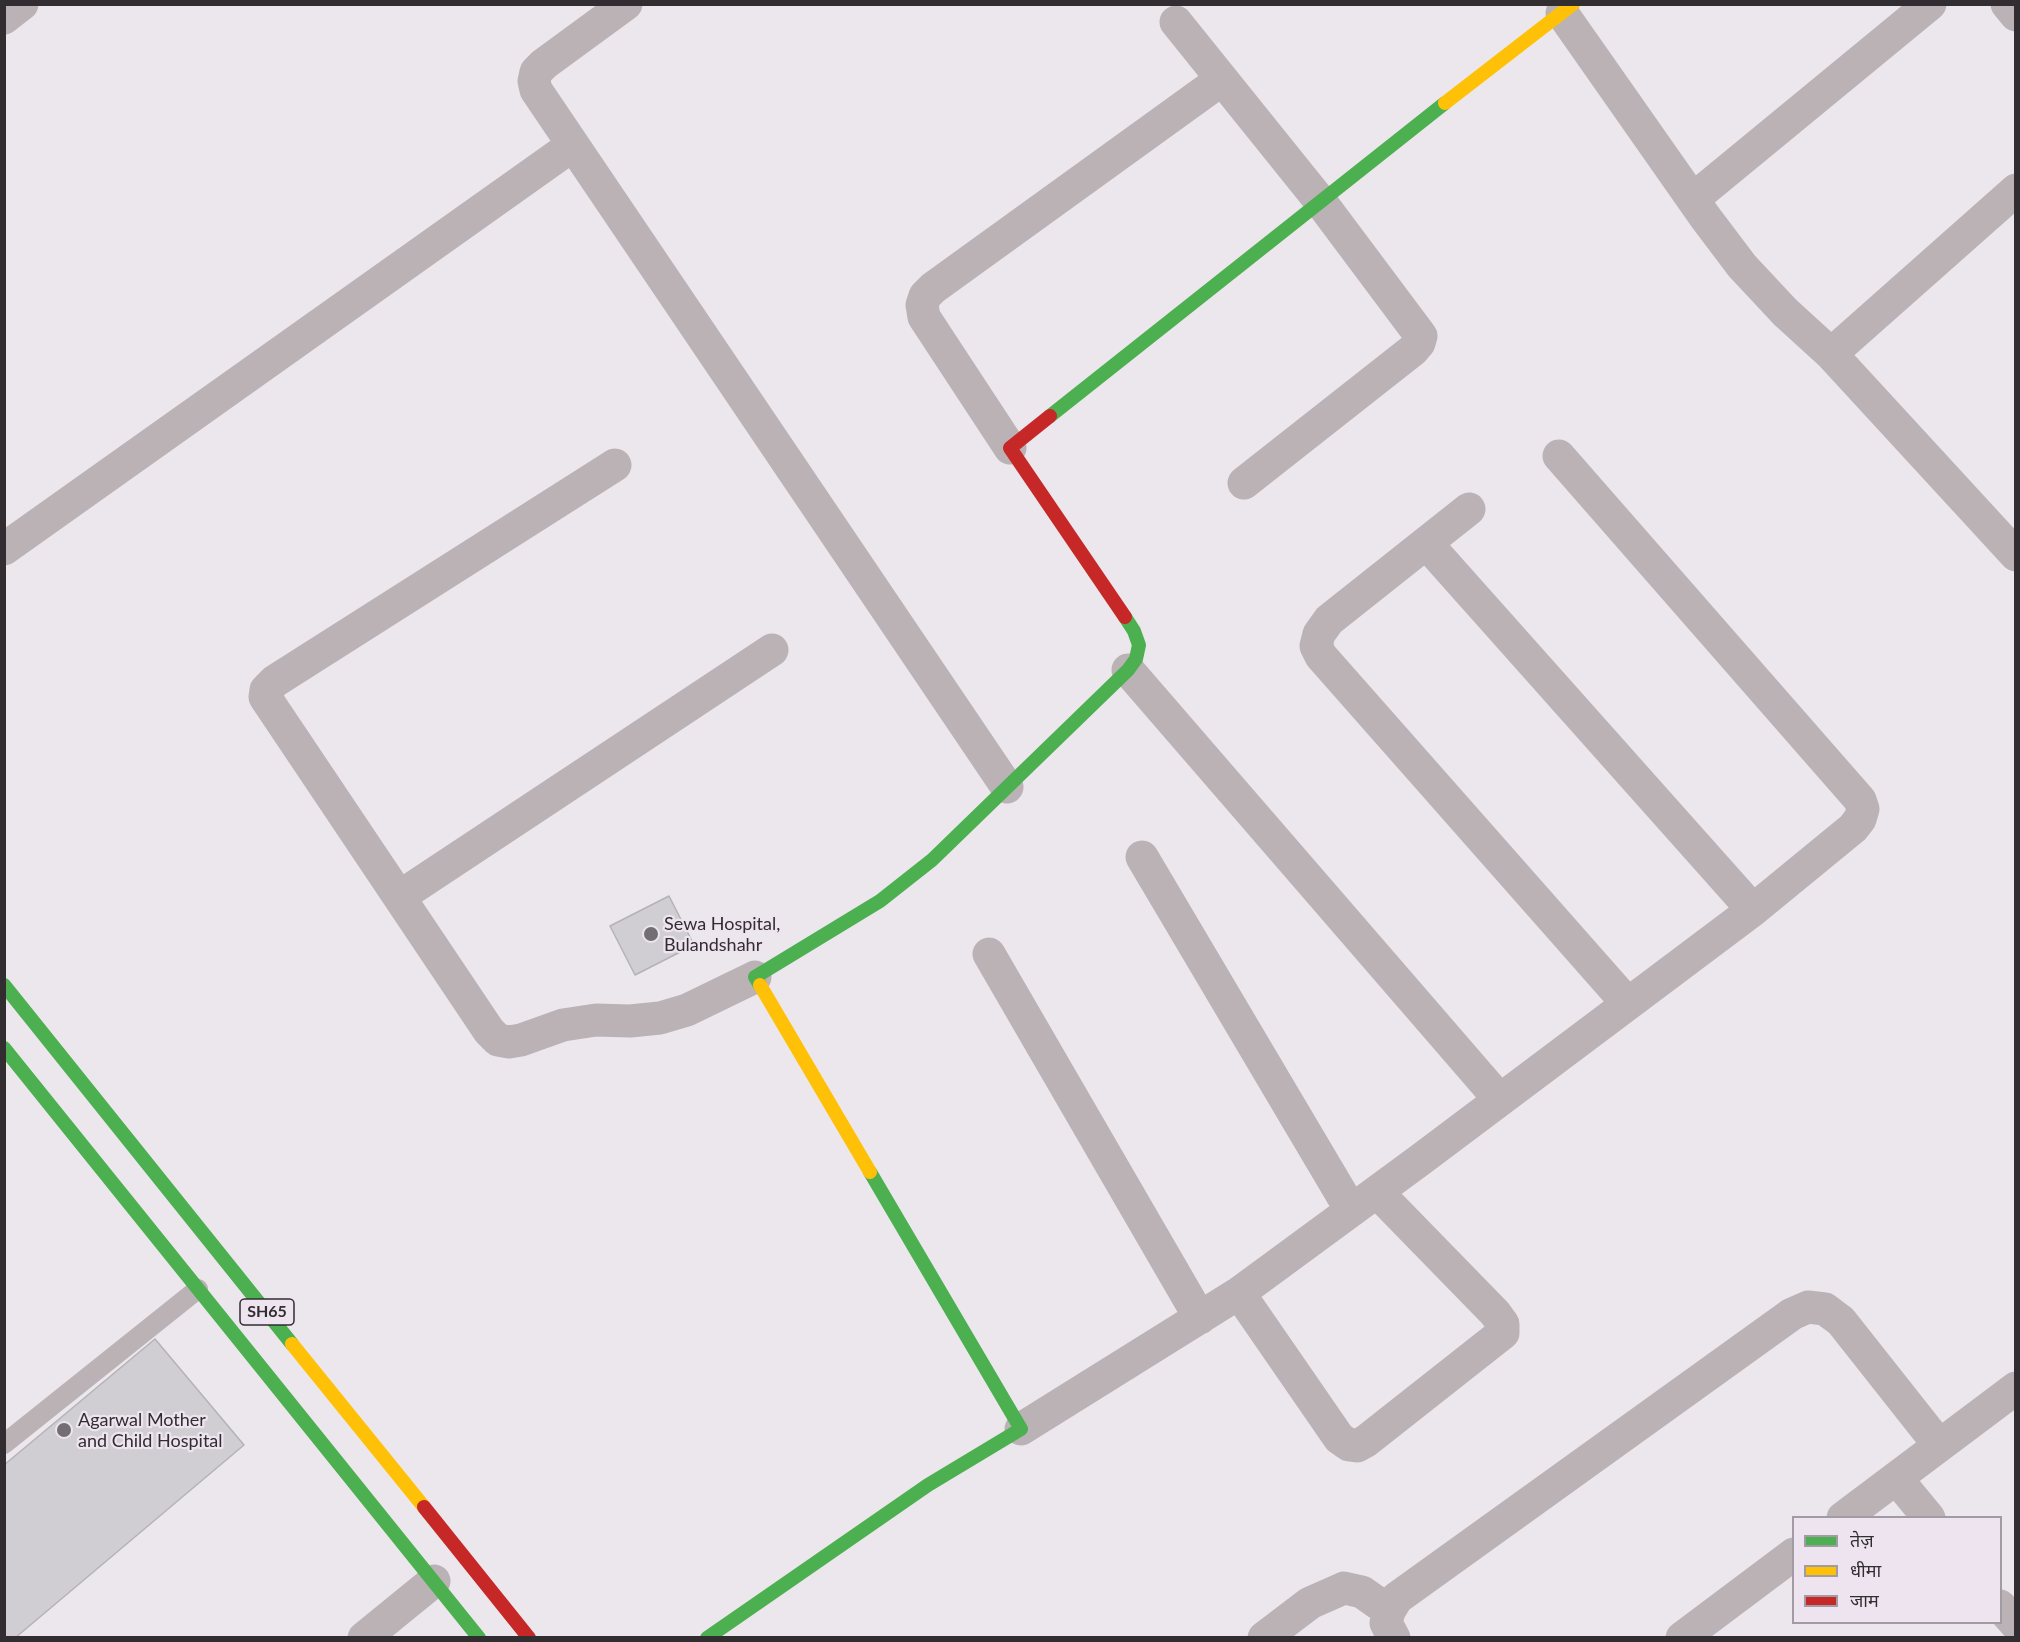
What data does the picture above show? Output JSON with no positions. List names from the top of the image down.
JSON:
{
  "streets": {
    "street": ["SH65"]
  },
  "places": ["Sewa Hospital, Bulandshahr", "Agarwal Mother and Child Hospital"],
  "legend": ["तेज़", "धीमा", "जाम"]
}
